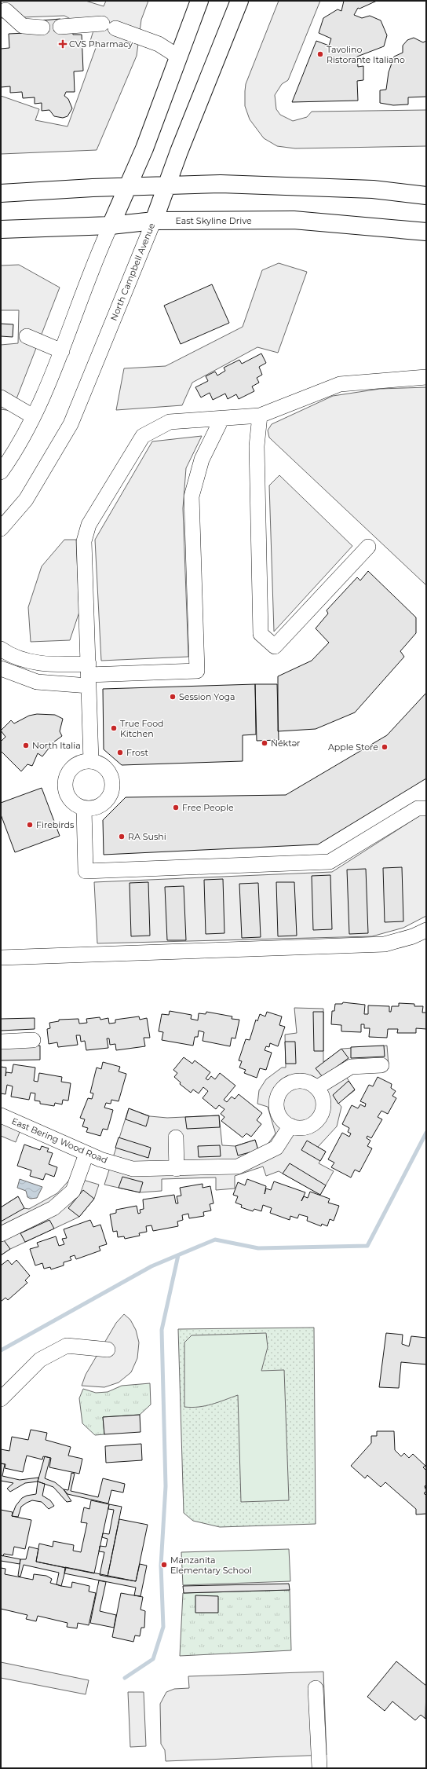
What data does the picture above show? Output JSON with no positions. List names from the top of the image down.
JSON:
{
  "streets": {
    "main road": ["East Skyline Drive", "North Campbell Avenue"],
    "street": ["East Bering Wood Road"]
  },
  "crossings": [
    ["East Skyline Drive", "North Campbell Avenue"]
  ],
  "places": {
    "health": ["CVS Pharmacy"],
    "other": [
      "Tavolino Ristorante Italiano",
      "Session Yoga",
      "True Food Kitchen",
      "Néktər",
      "North Italia",
      "Apple Store",
      "Frost",
      "Free People",
      "Firebirds",
      "RA Sushi",
      "Manzanita Elementary School"
    ]
  }
}
